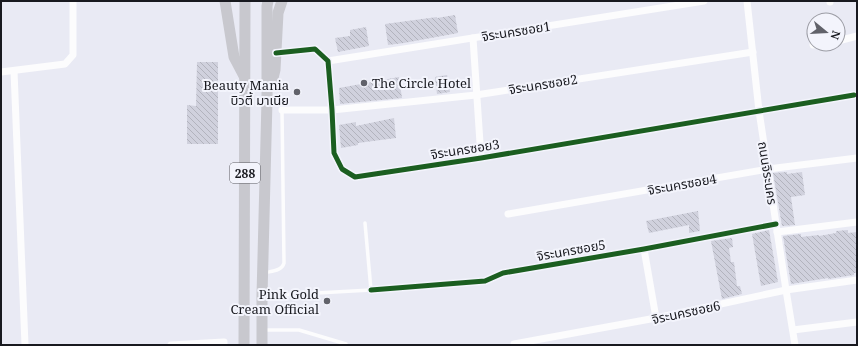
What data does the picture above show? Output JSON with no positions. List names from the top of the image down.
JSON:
{
  "streets": {
    "main road": ["288"],
    "street": [
      "จิระนครซอย1",
      "จิระนครซอย2",
      "จิระนครซอย3",
      "ถนนจิระนคร",
      "จิระนครซอย4",
      "จิระนครซอย5",
      "จิระนครซอย6"
    ]
  },
  "crossings": [
    ["จิระนครซอย1", "จิระนครซอย3"],
    ["จิระนครซอย2", "จิระนครซอย3"],
    ["จิระนครซอย2", "ถนนจิระนคร"],
    ["จิระนครซอย3", "ถนนจิระนคร"],
    ["ถนนจิระนคร", "จิระนครซอย4"],
    ["ถนนจิระนคร", "จิระนครซอย5"],
    ["ถนนจิระนคร", "จิระนครซอย6"]
  ],
  "places": ["The Circle Hotel", "Beauty Mania บิวตี้ มาเนีย", "Pink Gold Cream Official"],
  "north": "right"
}
